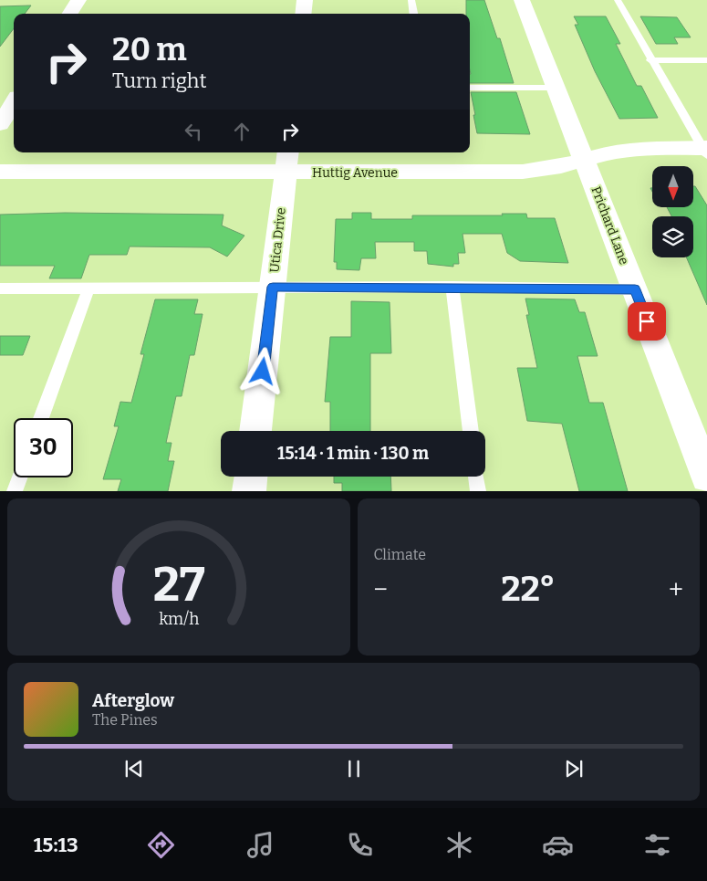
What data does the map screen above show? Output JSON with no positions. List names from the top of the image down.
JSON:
{
  "streets": {
    "street": ["Huttig Avenue", "Prichard Lane", "Utica Drive"]
  },
  "crossings": [
    ["Huttig Avenue", "Prichard Lane"],
    ["Huttig Avenue", "Utica Drive"]
  ],
  "north": "bottom",
  "page": {
    "turn": ["20 m", "Turn right"],
    "limit": "30",
    "trip": "15:14 · 1 min · 130 m",
    "tile": "Climate",
    "heat": ["−", "22°", "+"],
    "song": ["Afterglow", "The Pines"],
    "tabs": "15:13",
    "gauge": ["27", "km/h"]
  }
}
